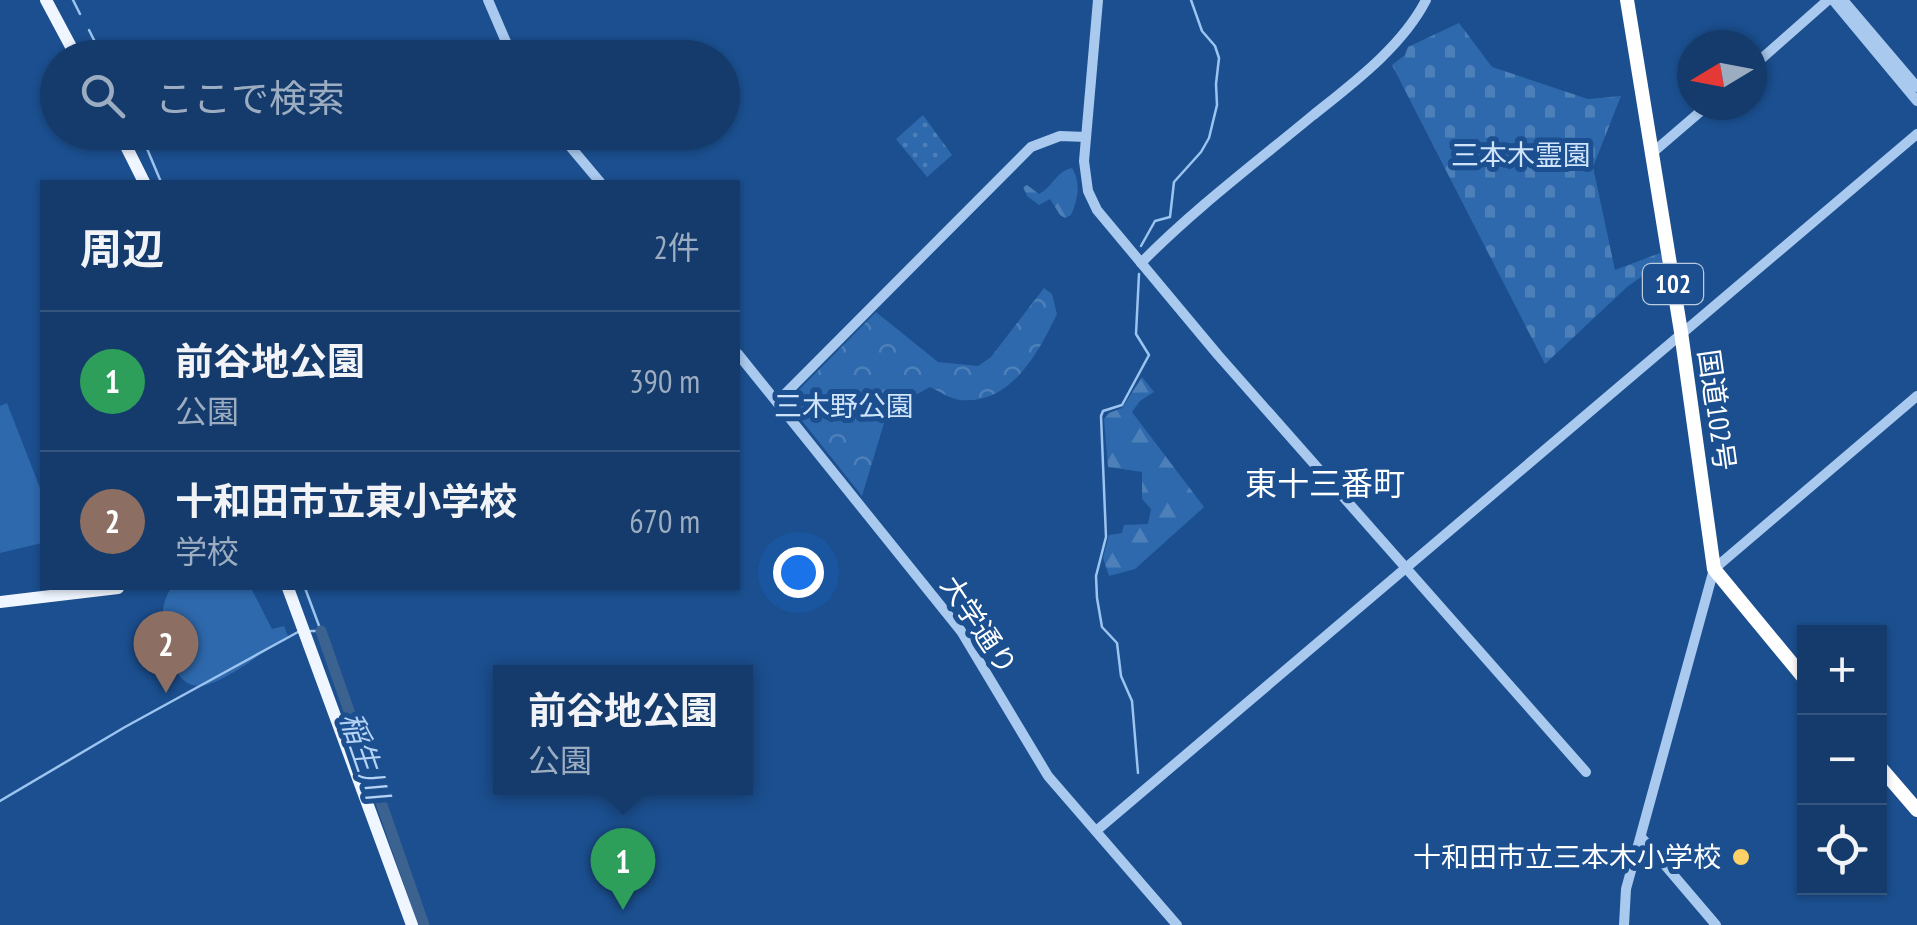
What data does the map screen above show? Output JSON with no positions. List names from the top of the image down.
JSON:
{
  "streets": {
    "highway": ["102", "国道102号"],
    "street": ["大学通り"]
  },
  "districts": ["東十三番町"],
  "water": ["稲生川"],
  "parks": ["三本木霊園", "三木野公園"],
  "places": ["十和田市立三本木小学校"],
  "north": "left",
  "page": {
    "search": "ここで検索",
    "heading": ["周辺", "2件"],
    "list": [
      {
        "mark": "1",
        "name": "前谷地公園",
        "note": "公園",
        "value": "390 m"
      },
      {
        "mark": "2",
        "name": "十和田市立東小学校",
        "note": "学校",
        "value": "670 m"
      }
    ],
    "pins": ["2", "1"],
    "map_buttons": ["+", "−"],
    "popup": ["前谷地公園", "公園"]
  }
}
